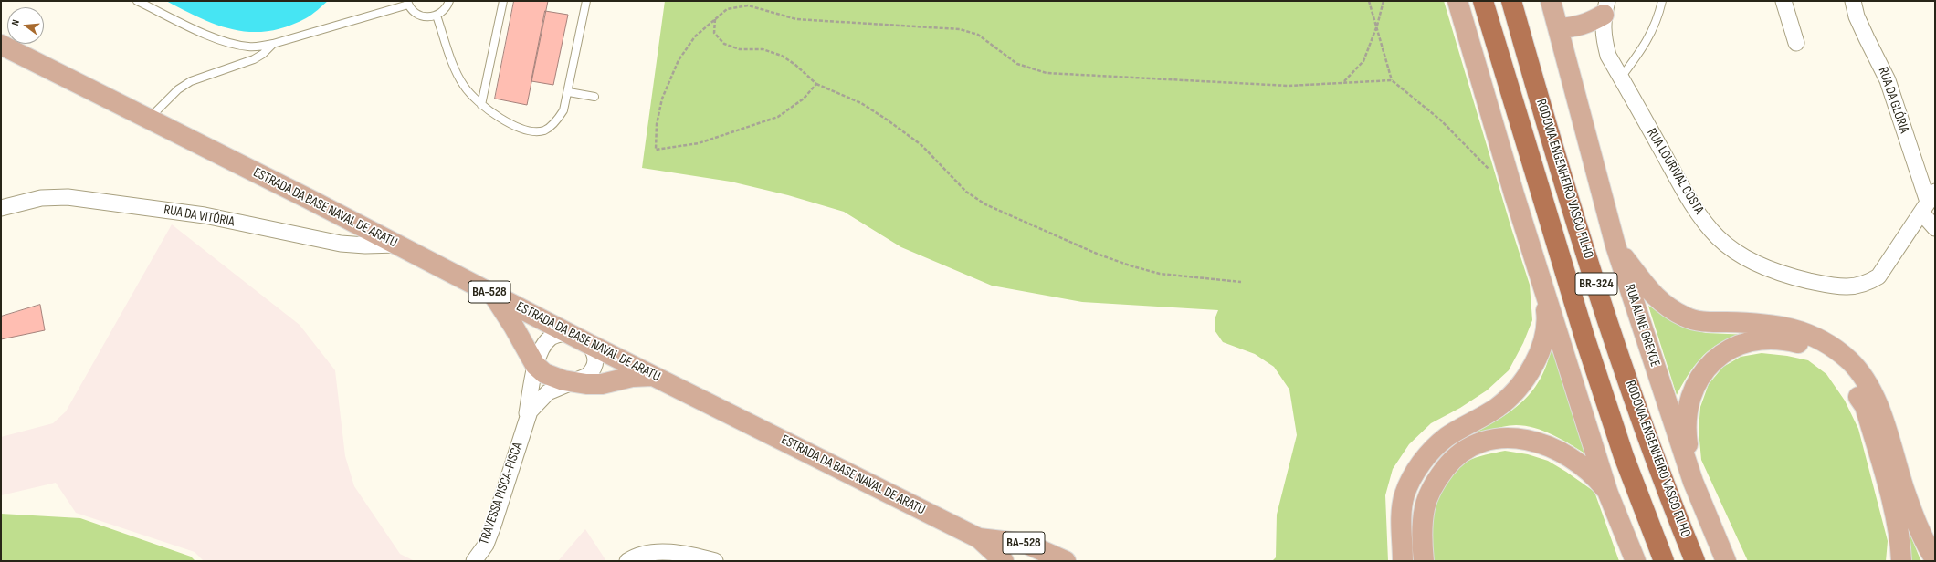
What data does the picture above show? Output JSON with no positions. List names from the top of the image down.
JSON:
{
  "streets": {
    "highway": ["RODOVIA ENGENHEIRO VASCO FILHO", "BR-324"],
    "main road": ["ESTRADA DA BASE NAVAL DE ARATU", "BA-528", "RUA ALINE GREYCE"],
    "street": [
      "RUA DA GLÓRIA",
      "RUA LOURIVAL COSTA",
      "RUA DA VITÓRIA",
      "TRAVESSA PISCA-PISCA"
    ]
  },
  "crossings": [
    ["RUA DA GLÓRIA", "RUA LOURIVAL COSTA"],
    ["ESTRADA DA BASE NAVAL DE ARATU", "RUA DA VITÓRIA"],
    ["ESTRADA DA BASE NAVAL DE ARATU", "TRAVESSA PISCA-PISCA"]
  ],
  "north": "left"
}
